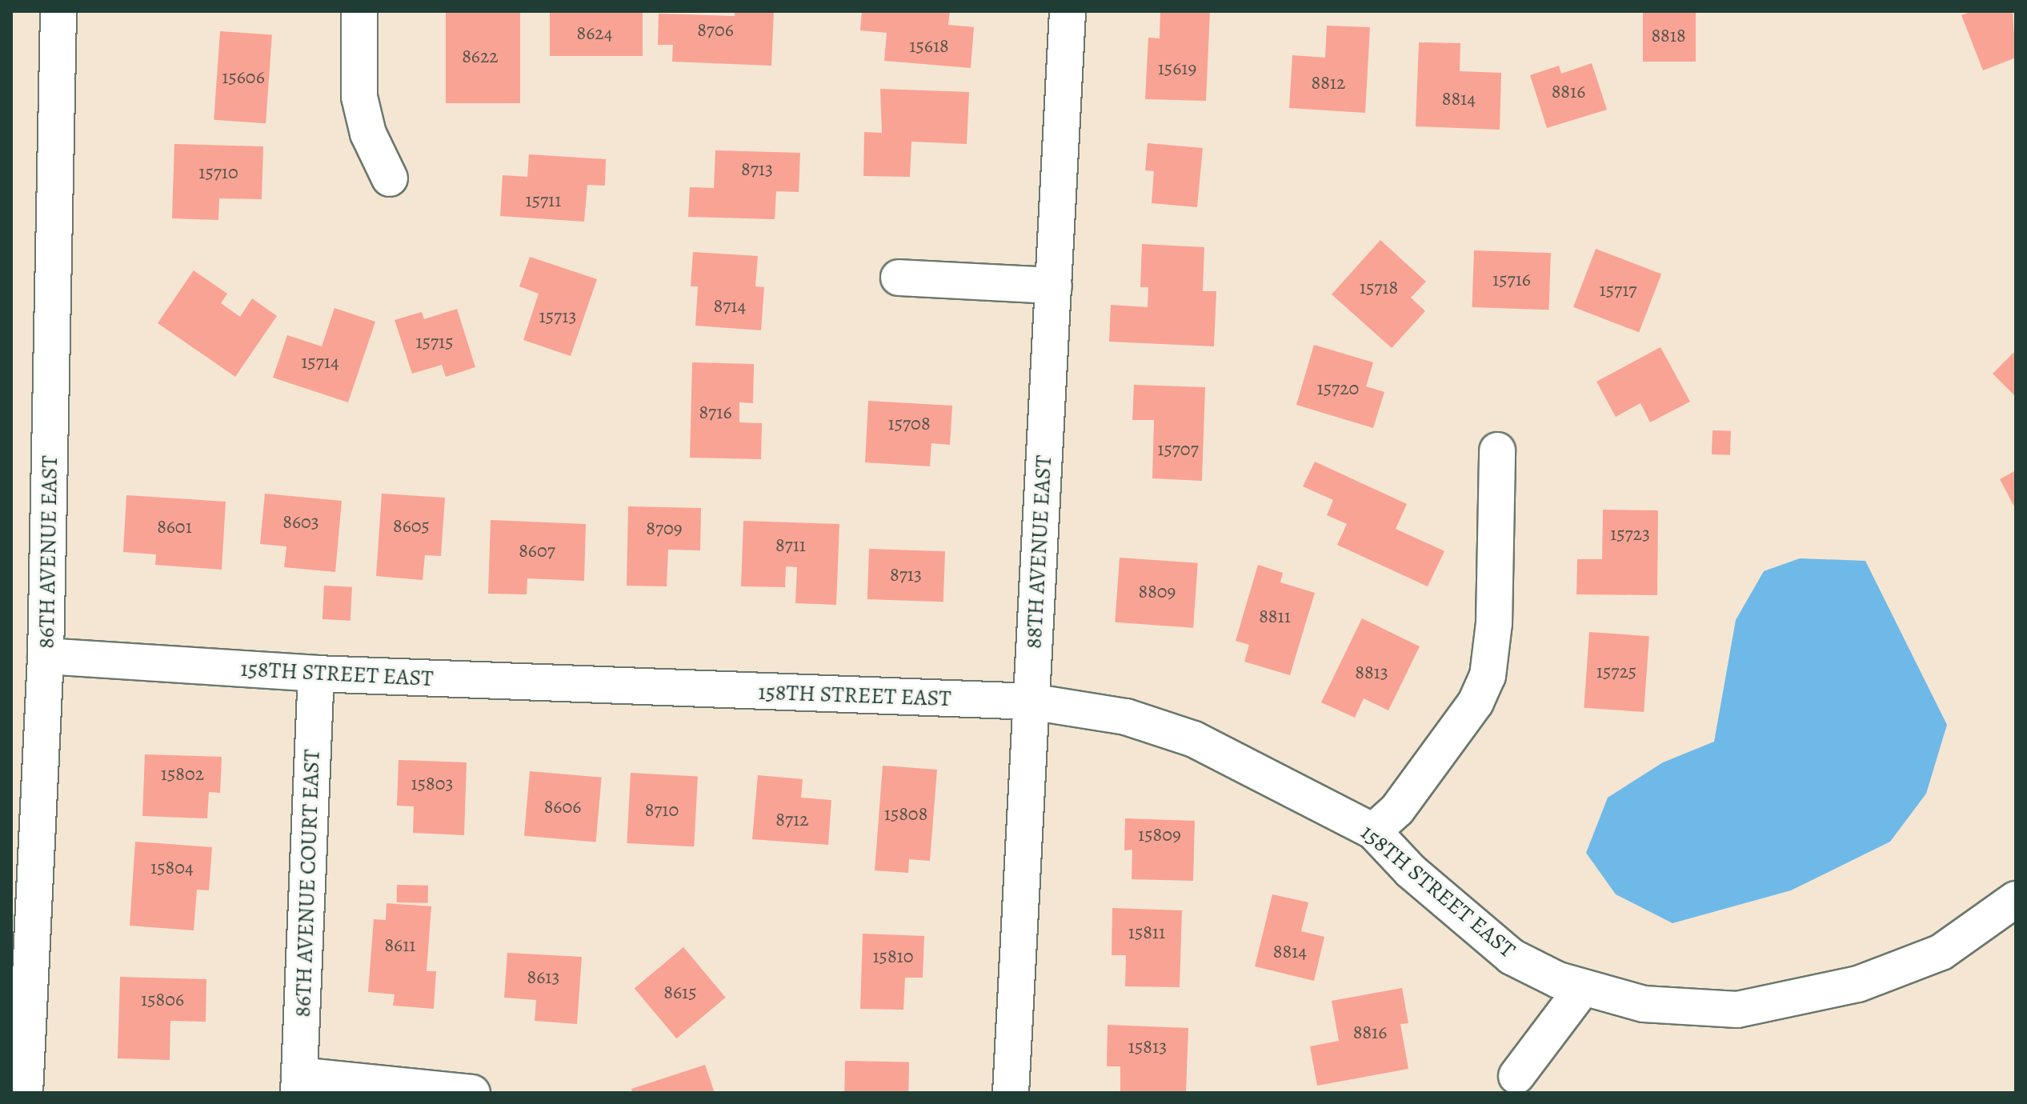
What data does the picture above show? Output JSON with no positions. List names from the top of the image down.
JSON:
{
  "streets": {
    "street": [
      "86TH AVENUE EAST",
      "88TH AVENUE EAST",
      "158TH STREET EAST",
      "86TH AVENUE COURT EAST"
    ]
  },
  "crossings": [
    ["86TH AVENUE EAST", "158TH STREET EAST"],
    ["88TH AVENUE EAST", "158TH STREET EAST"],
    ["158TH STREET EAST", "86TH AVENUE COURT EAST"]
  ],
  "house_numbers": [
    "8706",
    "8624",
    "8818",
    "15618",
    "8622",
    "15619",
    "15606",
    "8812",
    "8816",
    "8814",
    "8713",
    "15710",
    "15711",
    "15716",
    "15718",
    "15717",
    "8714",
    "15713",
    "15715",
    "15714",
    "15720",
    "8716",
    "15708",
    "15707",
    "8603",
    "8605",
    "8601",
    "8709",
    "15723",
    "8711",
    "8607",
    "8713",
    "8809",
    "8811",
    "15725",
    "8813",
    "15802",
    "15803",
    "8606",
    "8710",
    "15808",
    "8712",
    "15809",
    "15804",
    "15811",
    "8611",
    "8814",
    "15810",
    "8613",
    "8615",
    "15806",
    "8816",
    "15813"
  ]
}
